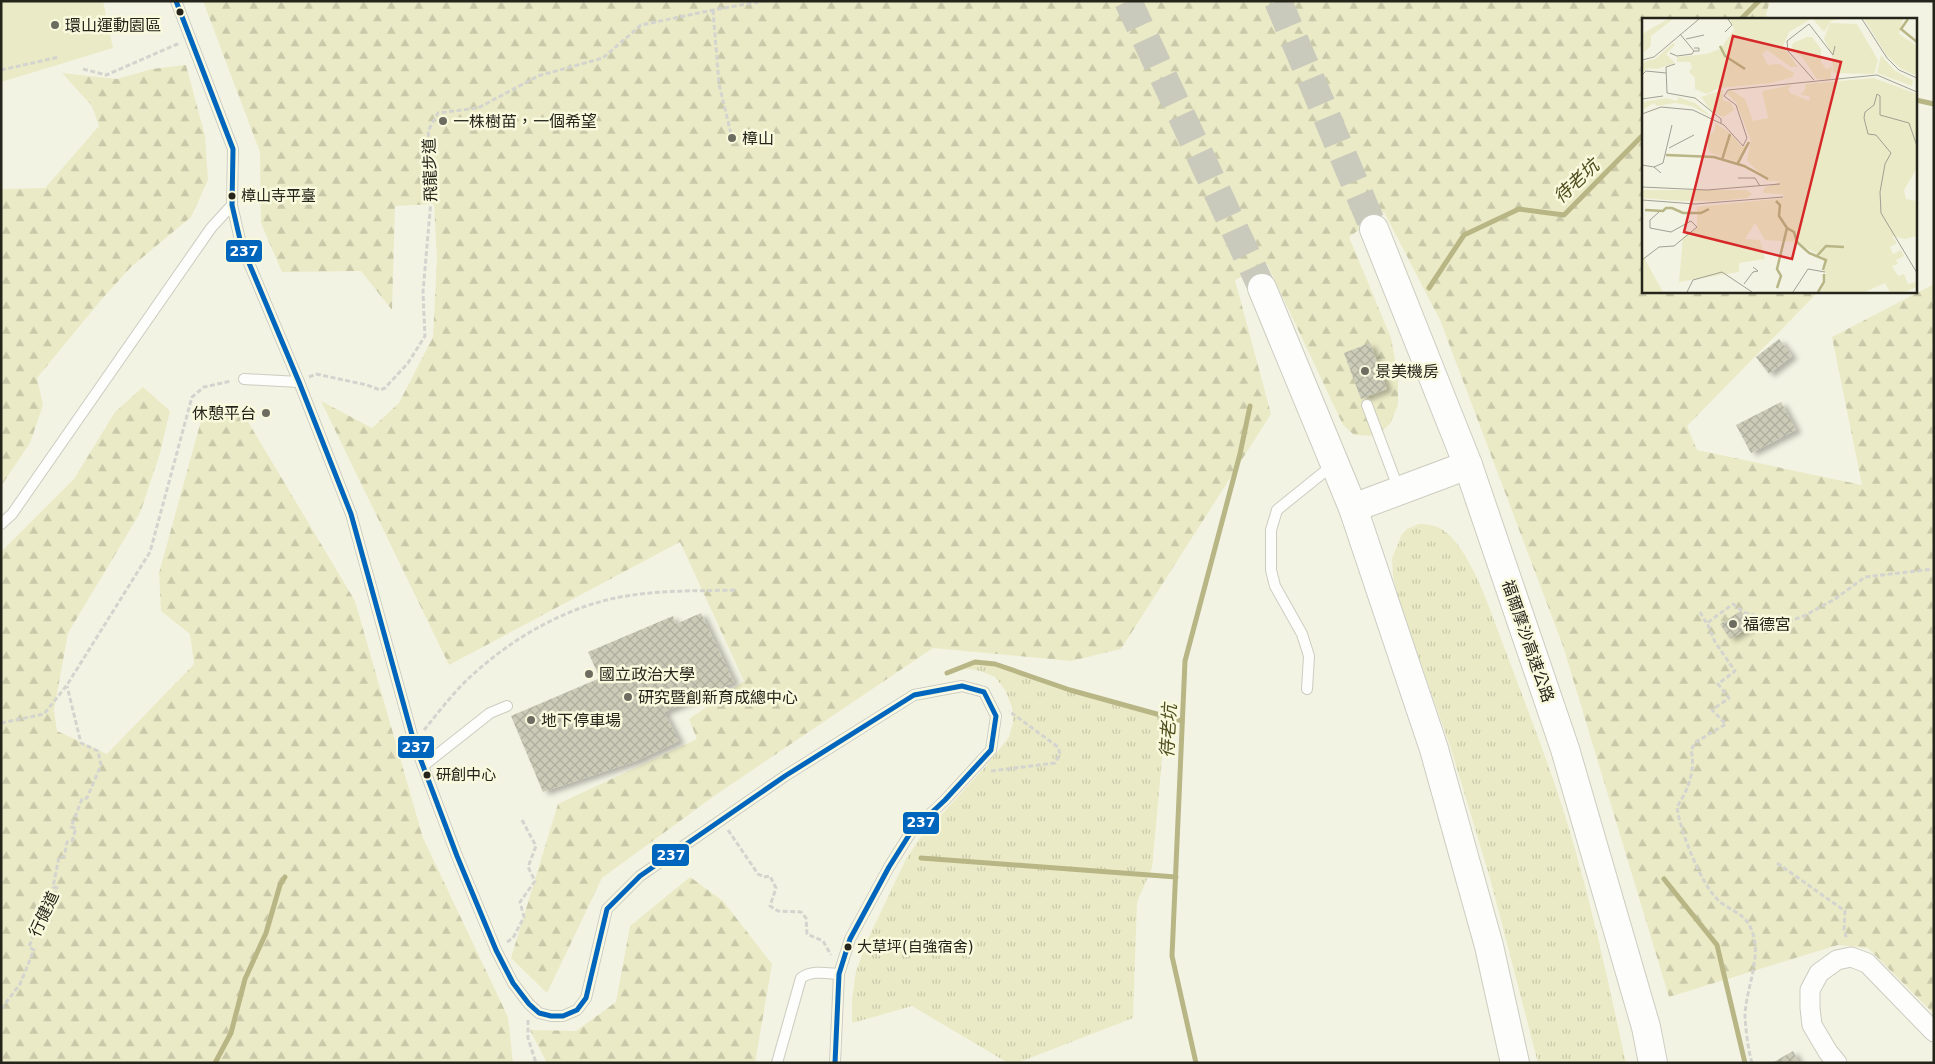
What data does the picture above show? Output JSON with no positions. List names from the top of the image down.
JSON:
{
  "streets": {
    "highway": ["福爾摩沙高速公路"],
    "path": ["飛龍步道", "行健道"]
  },
  "water": ["待老坑"],
  "places": [
    "環山運動園區",
    "一株樹苗，一個希望",
    "樟山",
    "樟山寺平臺",
    "景美機房",
    "休憩平台",
    "福德宮",
    "國立政治大學",
    "研究暨創新育成總中心",
    "地下停車場",
    "研創中心",
    "大草坪(自強宿舍)"
  ],
  "lines": ["transit line 237"]
}
